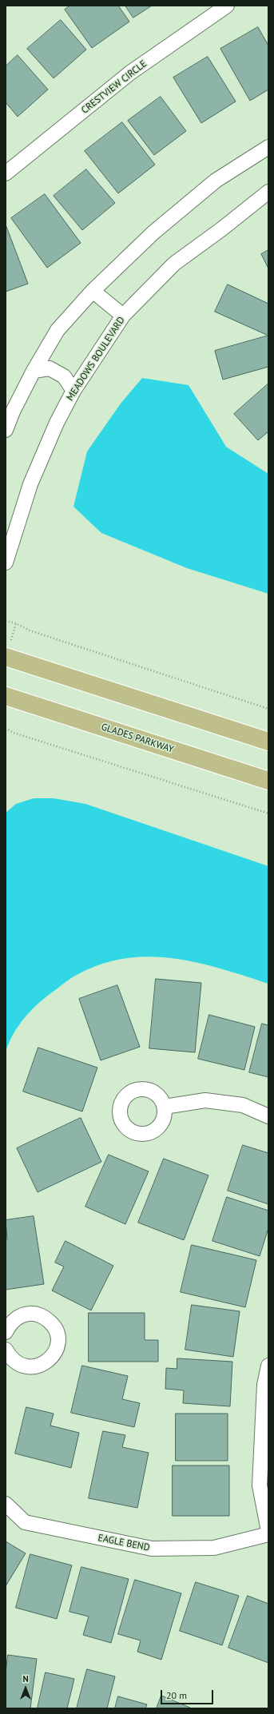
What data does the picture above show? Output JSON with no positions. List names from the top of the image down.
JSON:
{
  "streets": {
    "main road": ["GLADES PARKWAY"],
    "street": ["CRESTVIEW CIRCLE", "MEADOWS BOULEVARD", "EAGLE BEND"]
  },
  "scale_bar": "20 m",
  "north": "top"
}
